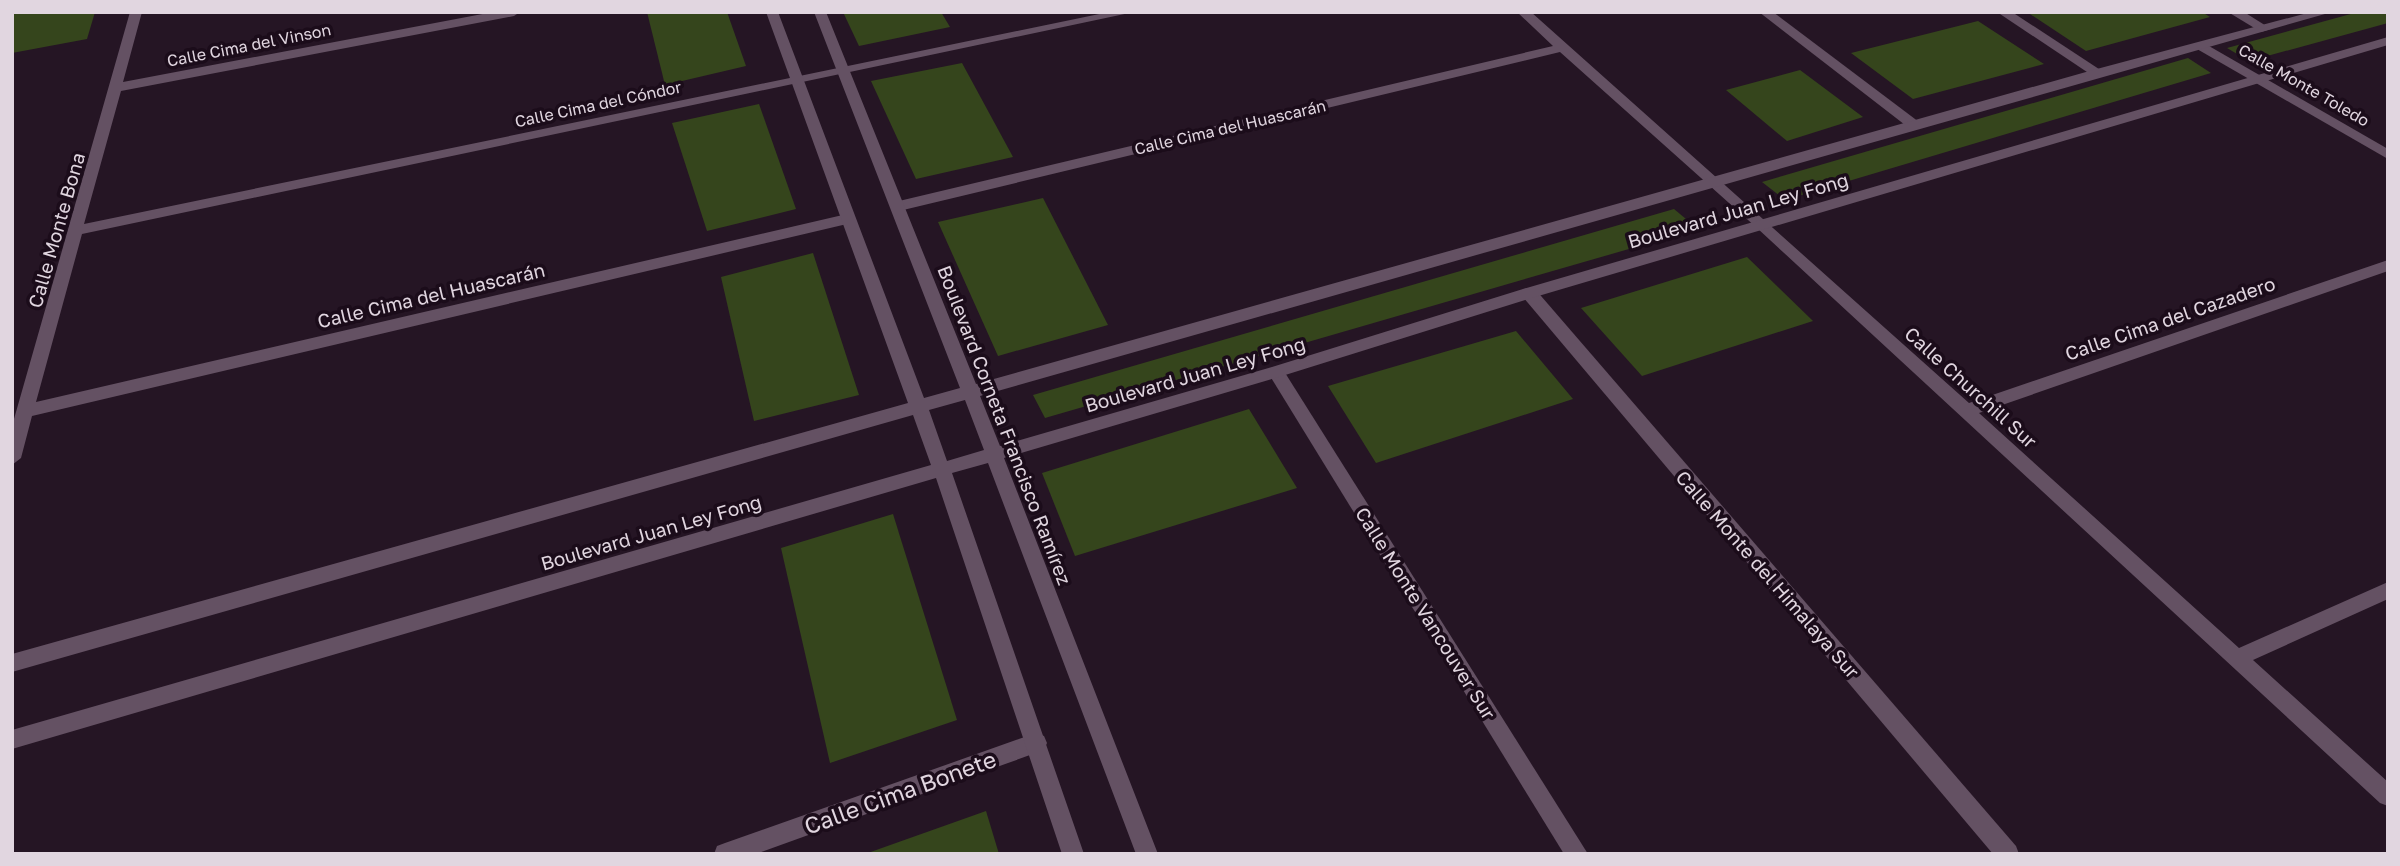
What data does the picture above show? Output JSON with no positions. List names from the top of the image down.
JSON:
{
  "streets": {
    "street": [
      "Calle Cima del Vinson",
      "Calle Monte Toledo",
      "Calle Cima del Cóndor",
      "Calle Cima del Huascarán",
      "Boulevard Juan Ley Fong",
      "Calle Monte Bona",
      "Calle Cima del Cazadero",
      "Calle Churchill Sur",
      "Boulevard Corneta Francisco Ramírez",
      "Calle Monte del Himalaya Sur",
      "Calle Monte Vancouver Sur",
      "Calle Cima Bonete"
    ]
  },
  "crossings": [
    ["Calle Cima del Vinson", "Calle Monte Bona"],
    ["Calle Monte Toledo", "Boulevard Juan Ley Fong"],
    ["Calle Cima del Cóndor", "Calle Monte Bona"],
    ["Calle Cima del Cóndor", "Boulevard Corneta Francisco Ramírez"],
    ["Calle Cima del Huascarán", "Calle Monte Bona"],
    ["Calle Cima del Huascarán", "Calle Churchill Sur"],
    ["Calle Cima del Huascarán", "Boulevard Corneta Francisco Ramírez"],
    ["Boulevard Juan Ley Fong", "Calle Churchill Sur"],
    ["Boulevard Juan Ley Fong", "Boulevard Corneta Francisco Ramírez"],
    ["Boulevard Juan Ley Fong", "Calle Monte del Himalaya Sur"],
    ["Boulevard Juan Ley Fong", "Calle Monte Vancouver Sur"],
    ["Calle Cima del Cazadero", "Calle Churchill Sur"]
  ]
}
